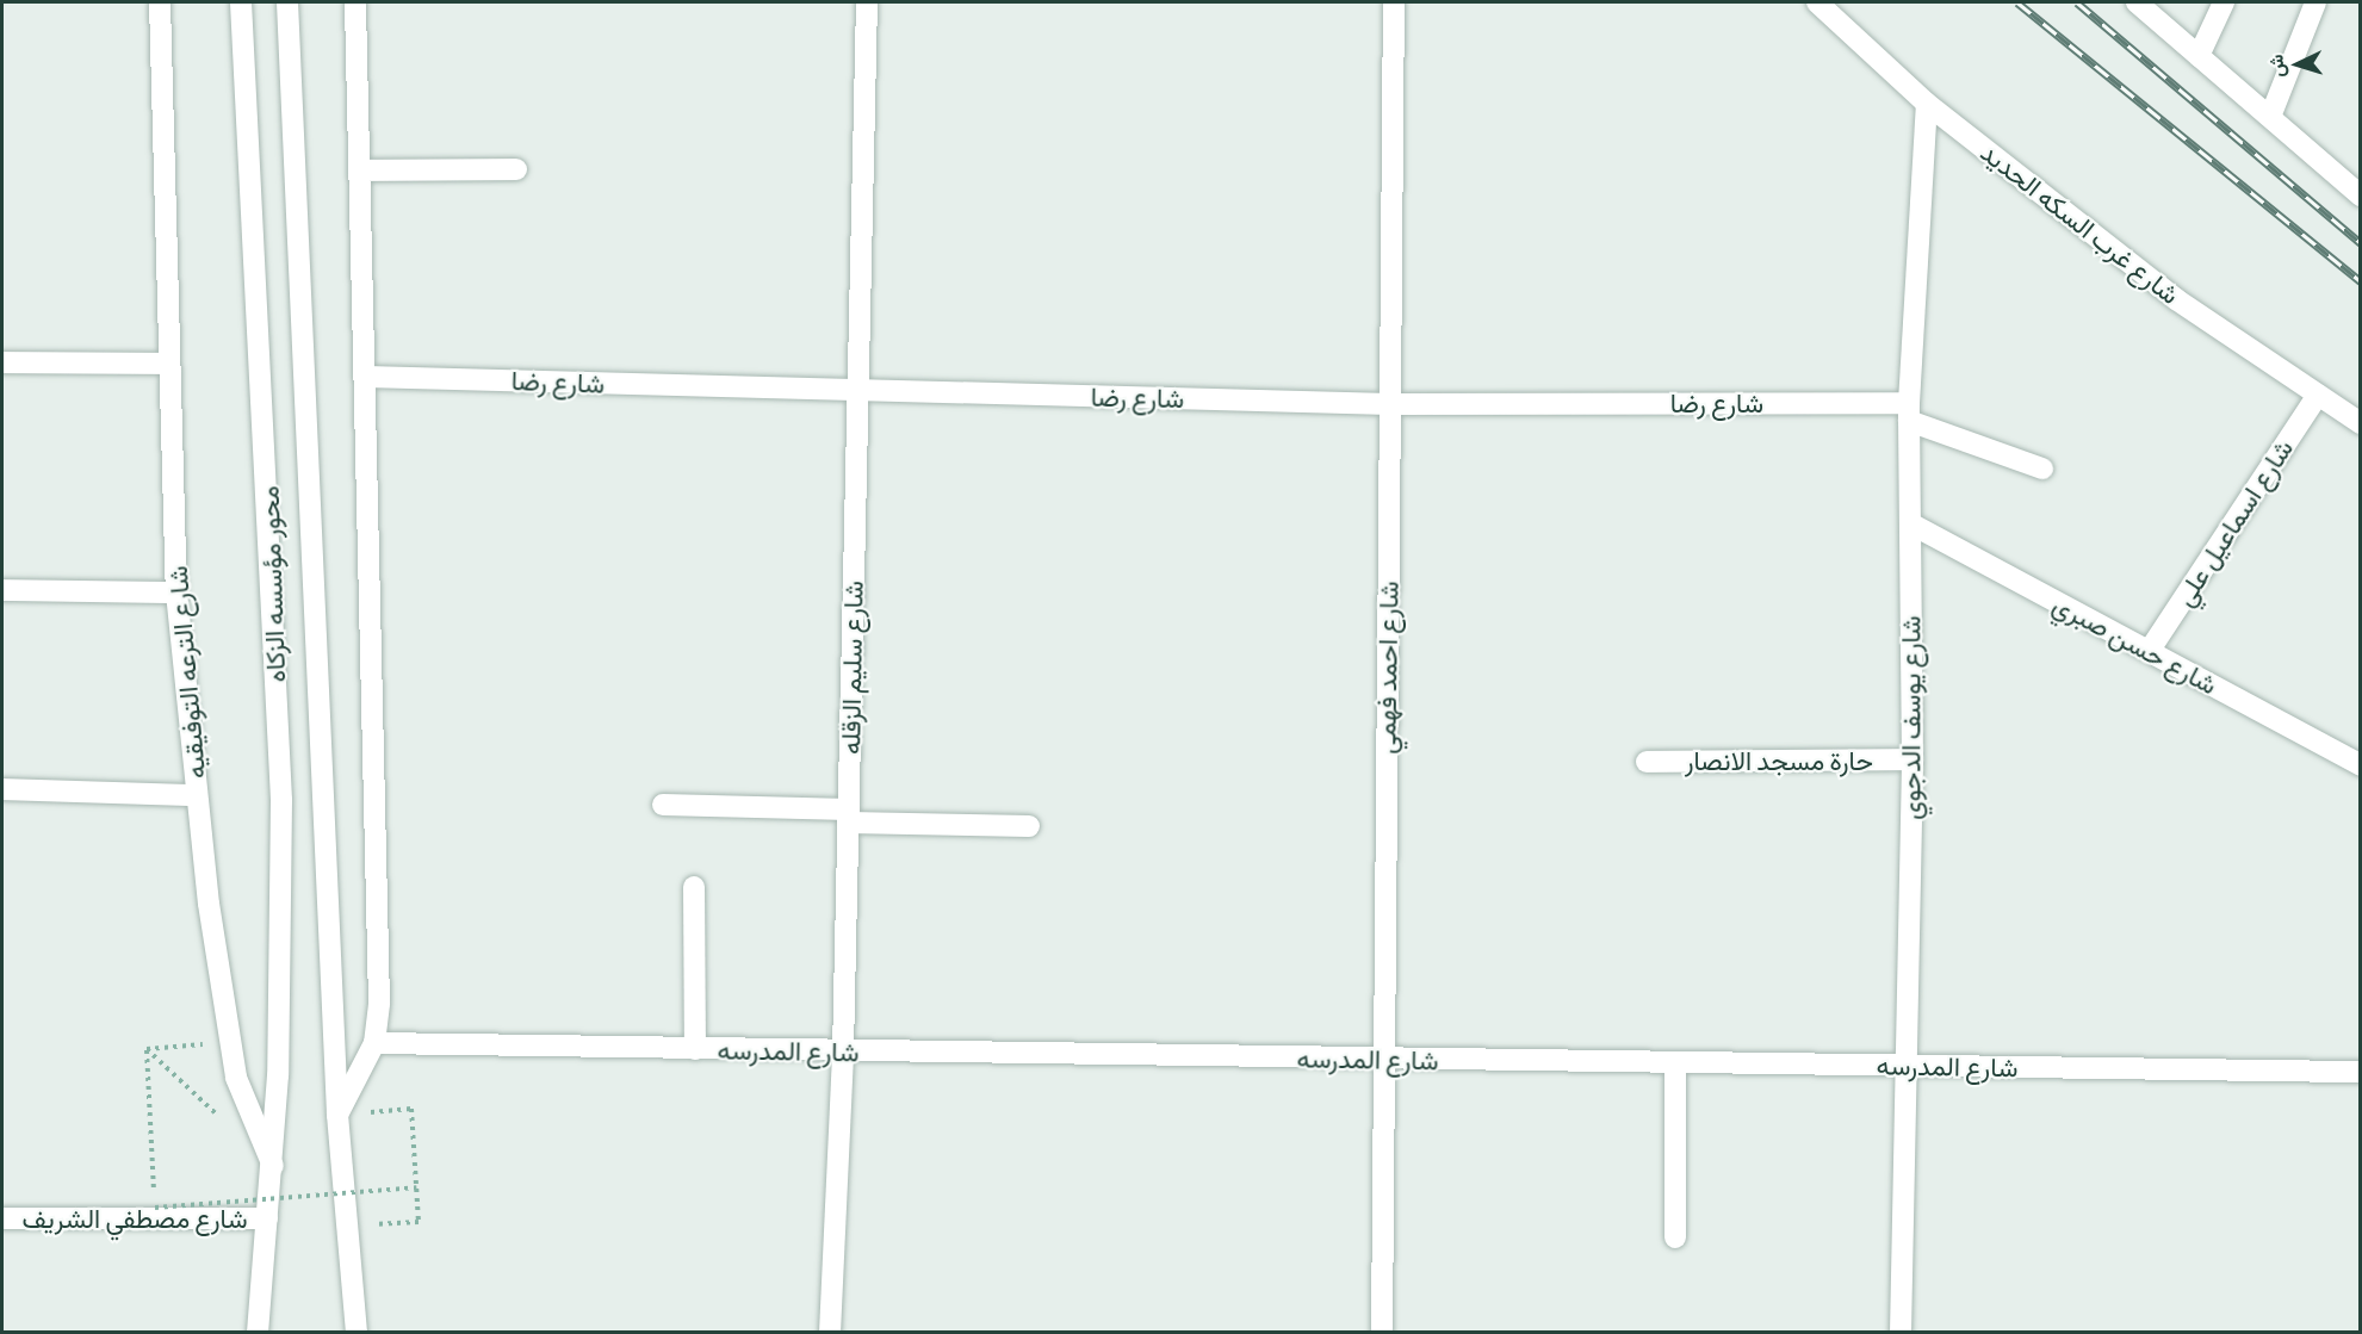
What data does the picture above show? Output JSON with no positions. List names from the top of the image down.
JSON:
{
  "streets": {
    "street": [
      "شارع غرب السكه الحديد",
      "شارع رضا",
      "شارع اسماعيل علي",
      "محور مؤسسه الزكاه",
      "شارع حسن صبري",
      "شارع سليم الزقله",
      "شارع احمد فهمي",
      "شارع الترعه التوفيقيه",
      "شارع يوسف الدجوي",
      "حارة مسجد الانصار",
      "شارع المدرسه",
      "شارع مصطفي الشريف"
    ]
  },
  "crossings": [
    ["شارع غرب السكه الحديد", "شارع اسماعيل علي"],
    ["شارع غرب السكه الحديد", "شارع يوسف الدجوي"],
    ["شارع رضا", "شارع سليم الزقله"],
    ["شارع رضا", "شارع احمد فهمي"],
    ["شارع رضا", "شارع يوسف الدجوي"],
    ["شارع اسماعيل علي", "شارع حسن صبري"],
    ["محور مؤسسه الزكاه", "شارع الترعه التوفيقيه"],
    ["شارع حسن صبري", "شارع يوسف الدجوي"],
    ["شارع سليم الزقله", "شارع المدرسه"],
    ["شارع احمد فهمي", "شارع المدرسه"],
    ["شارع الترعه التوفيقيه", "شارع مصطفي الشريف"],
    ["شارع يوسف الدجوي", "حارة مسجد الانصار"],
    ["شارع يوسف الدجوي", "شارع المدرسه"]
  ],
  "north": "left"
}
